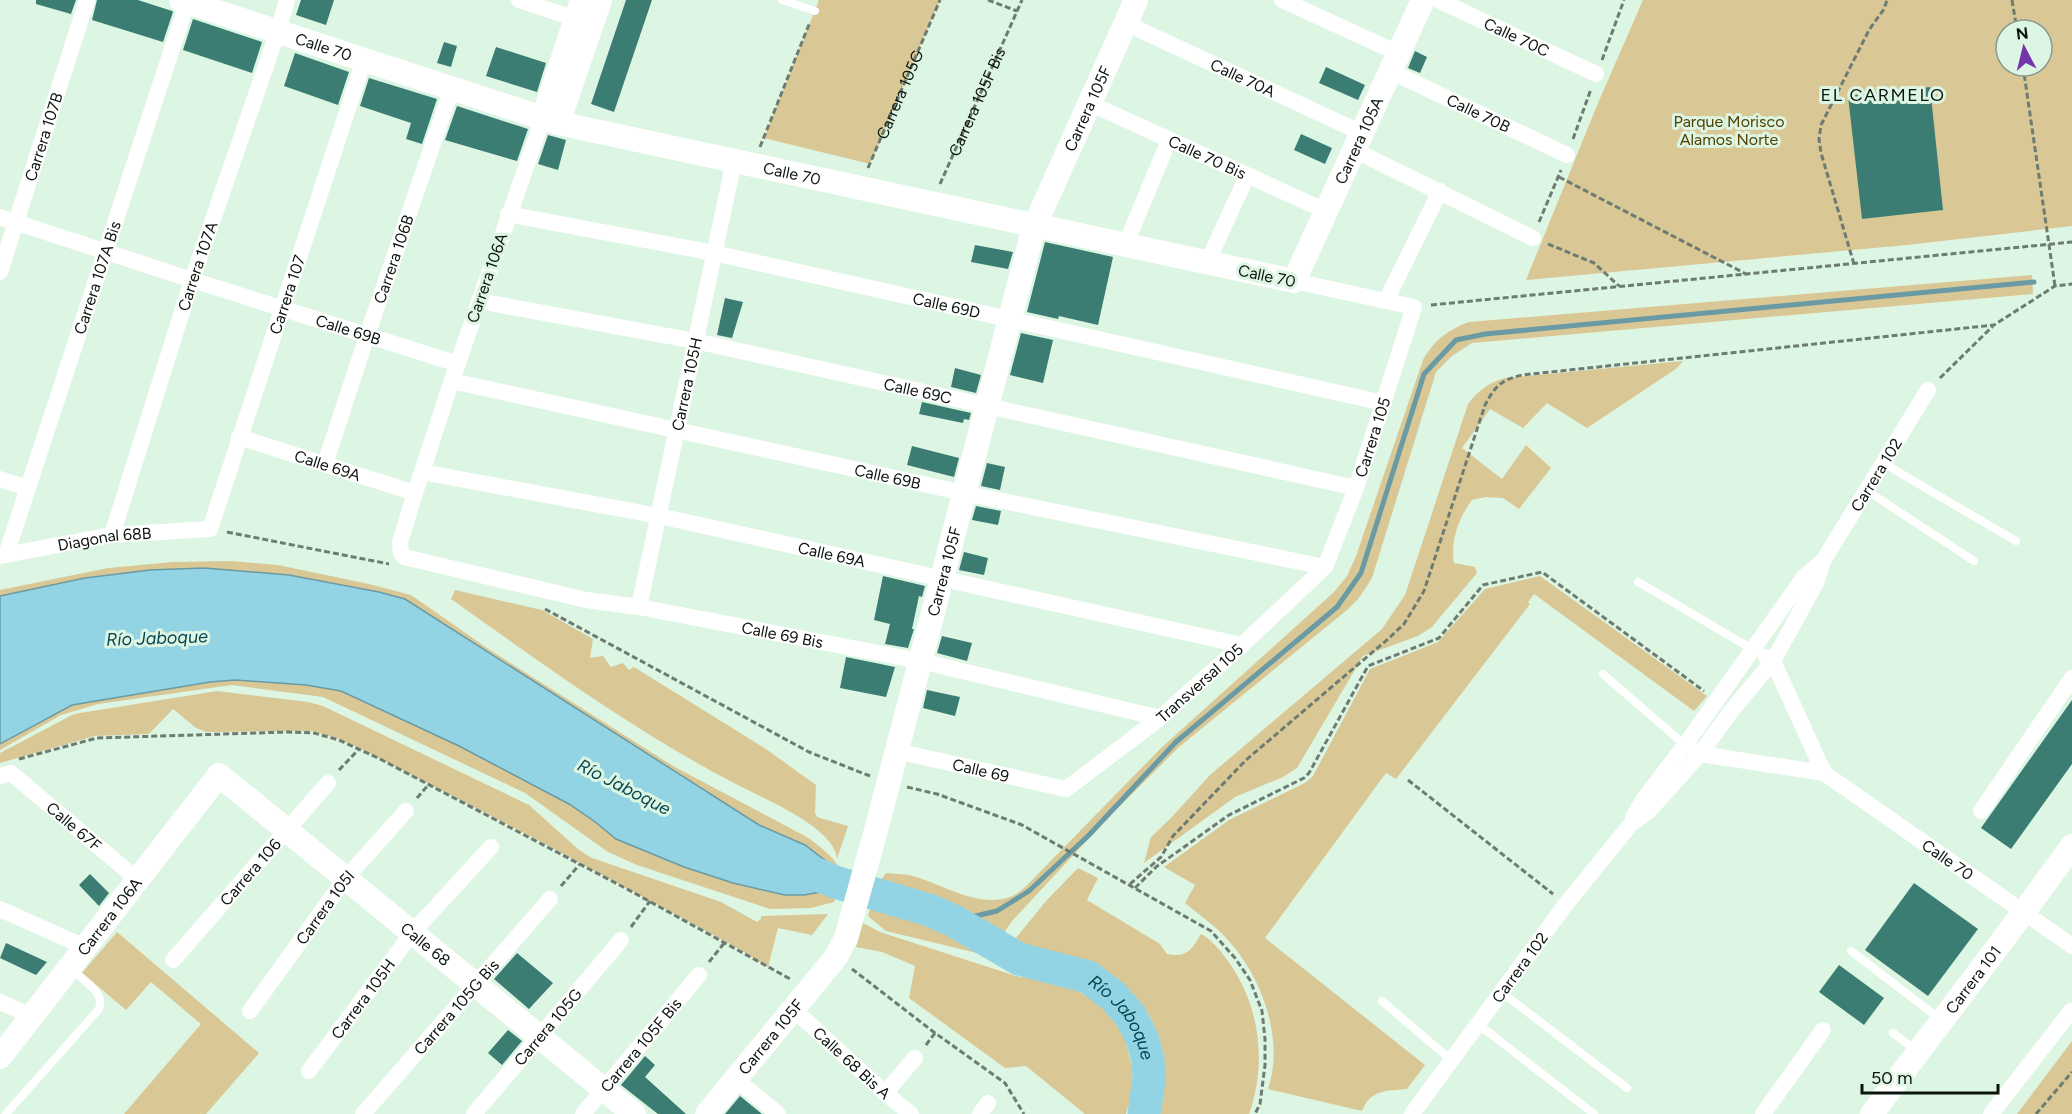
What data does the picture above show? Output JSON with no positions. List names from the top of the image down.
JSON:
{
  "streets": {
    "street": [
      "Calle 70C",
      "Calle 70",
      "Calle 70A",
      "Carrera 105G",
      "Carrera 105F Bis",
      "Carrera 105F",
      "Calle 70B",
      "Carrera 107B",
      "Carrera 105A",
      "Calle 70 Bis",
      "Carrera 106B",
      "Carrera 107A",
      "Carrera 107A Bis",
      "Carrera 106A",
      "Carrera 107",
      "Calle 69D",
      "Calle 69B",
      "Carrera 105H",
      "Calle 69C",
      "Carrera 105",
      "Calle 69A",
      "Carrera 102",
      "Diagonal 68B",
      "Calle 69 Bis",
      "Transversal 105",
      "Calle 69",
      "Calle 67F",
      "Carrera 106",
      "Carrera 105I",
      "Calle 68",
      "Carrera 101",
      "Carrera 105G Bis",
      "Calle 68 Bis A"
    ]
  },
  "crossings": [
    ["Calle 70", "Carrera 105G"],
    ["Calle 70", "Carrera 105F Bis"],
    ["Calle 70", "Carrera 105F"],
    ["Calle 70", "Carrera 105A"],
    ["Calle 70", "Carrera 106B"],
    ["Calle 70", "Carrera 107A"],
    ["Calle 70", "Carrera 107A Bis"],
    ["Calle 70", "Carrera 106A"],
    ["Calle 70", "Carrera 107"],
    ["Calle 70", "Carrera 105H"],
    ["Calle 70", "Carrera 105"],
    ["Calle 70", "Carrera 102"],
    ["Calle 70", "Carrera 101"],
    ["Calle 70A", "Carrera 105F"],
    ["Calle 70A", "Carrera 105A"],
    ["Carrera 105G", "Calle 68"],
    ["Carrera 105F Bis", "Calle 68"],
    ["Carrera 105F", "Calle 70 Bis"],
    ["Carrera 105F", "Calle 69D"],
    ["Carrera 105F", "Calle 69B"],
    ["Carrera 105F", "Calle 69C"],
    ["Carrera 105F", "Calle 69A"],
    ["Carrera 105F", "Calle 69 Bis"],
    ["Carrera 105F", "Calle 69"],
    ["Carrera 105F", "Calle 68 Bis A"],
    ["Calle 70B", "Carrera 105A"],
    ["Carrera 107B", "Calle 69B"],
    ["Carrera 105A", "Calle 70 Bis"],
    ["Carrera 106B", "Calle 69B"],
    ["Carrera 106B", "Calle 69A"],
    ["Carrera 107A", "Calle 69B"],
    ["Carrera 107A", "Diagonal 68B"],
    ["Carrera 107A Bis", "Calle 69B"],
    ["Carrera 107A Bis", "Diagonal 68B"],
    ["Carrera 106A", "Calle 69D"],
    ["Carrera 106A", "Calle 69B"],
    ["Carrera 106A", "Calle 69C"],
    ["Carrera 106A", "Calle 69A"],
    ["Carrera 106A", "Calle 69 Bis"],
    ["Carrera 106A", "Calle 67F"],
    ["Carrera 106A", "Calle 68"],
    ["Carrera 107", "Calle 69B"],
    ["Carrera 107", "Calle 69A"],
    ["Carrera 107", "Diagonal 68B"],
    ["Calle 69D", "Carrera 105H"],
    ["Calle 69D", "Carrera 105"],
    ["Calle 69B", "Carrera 105H"],
    ["Calle 69B", "Carrera 105"],
    ["Calle 69B", "Transversal 105"],
    ["Carrera 105H", "Calle 69C"],
    ["Carrera 105H", "Calle 69A"],
    ["Carrera 105H", "Calle 69 Bis"],
    ["Carrera 105H", "Calle 68"],
    ["Calle 69C", "Carrera 105"],
    ["Carrera 105", "Transversal 105"],
    ["Calle 69A", "Transversal 105"],
    ["Calle 69 Bis", "Transversal 105"],
    ["Transversal 105", "Calle 69"],
    ["Carrera 106", "Calle 68"],
    ["Carrera 105I", "Calle 68"],
    ["Calle 68", "Carrera 105G Bis"]
  ],
  "districts": ["EL CARMELO"],
  "water": ["Río Jaboque"],
  "parks": ["Parque Morisco Alamos Norte"],
  "scale_bar": "50 m",
  "north": "top"
}
